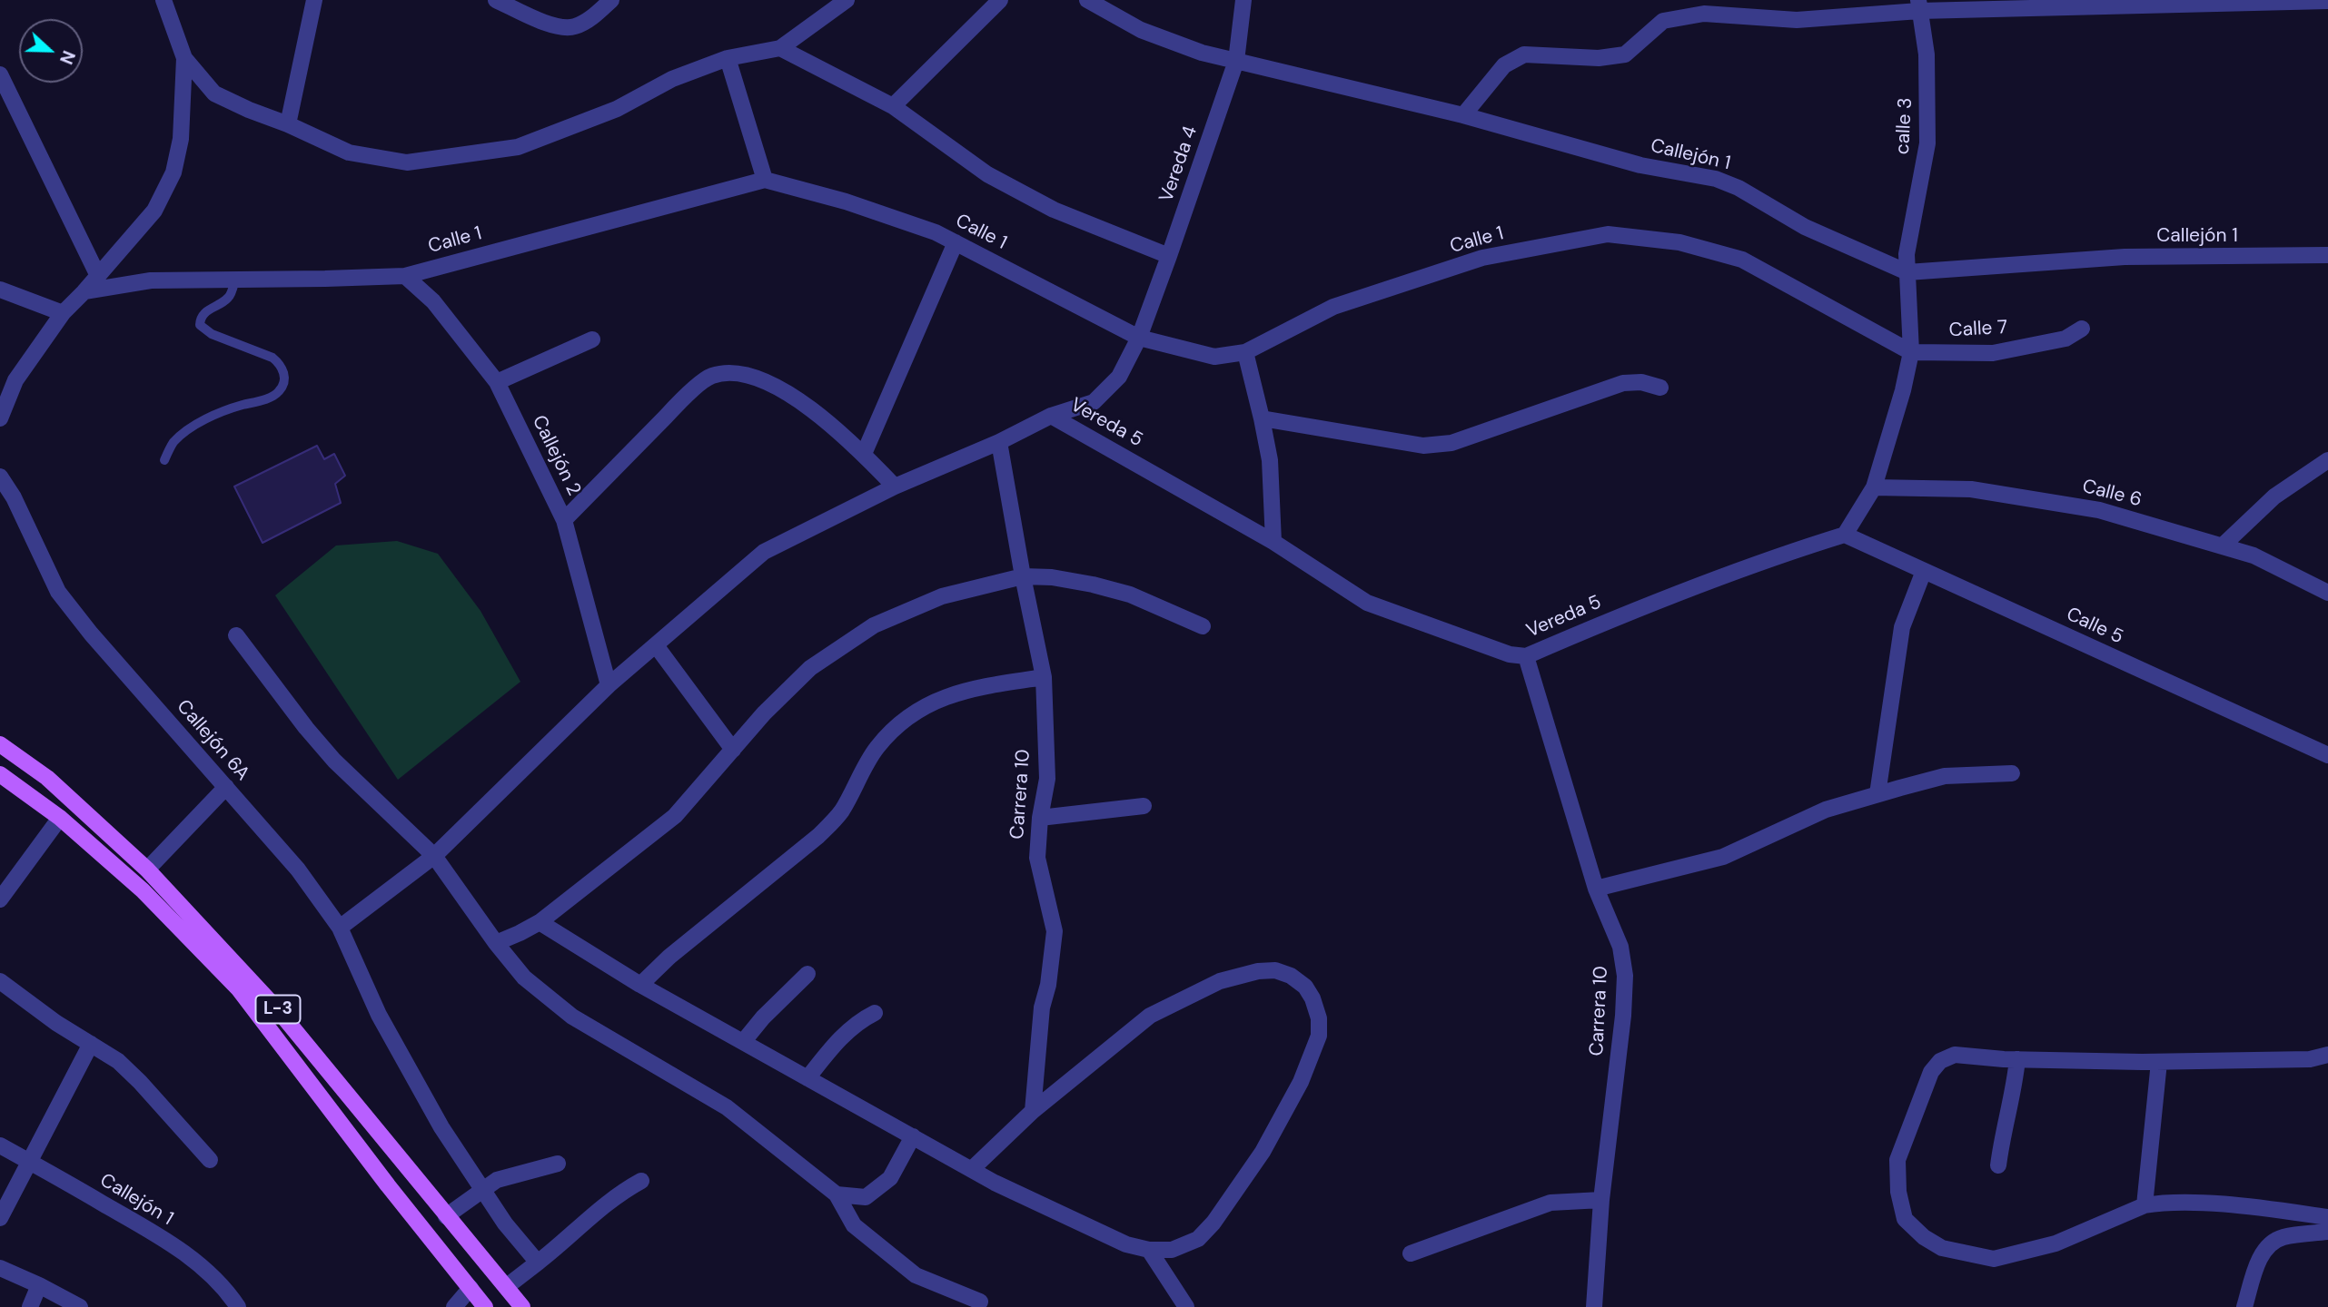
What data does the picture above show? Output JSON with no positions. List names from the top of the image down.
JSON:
{
  "streets": {
    "main road": ["L-3"],
    "street": [
      "calle 3",
      "Callejón 1",
      "Vereda 4",
      "Calle 1",
      "Calle 7",
      "Vereda 5",
      "Callejón 2",
      "Calle 6",
      "Calle 5",
      "Callejón 6A",
      "Carrera 10"
    ]
  },
  "crossings": [
    ["calle 3", "Callejón 1"],
    ["Callejón 1", "Vereda 4"],
    ["Vereda 4", "Calle 1"],
    ["Vereda 4", "Vereda 5"],
    ["Vereda 4", "Callejón 2"],
    ["Vereda 4", "Carrera 10"],
    ["Calle 1", "Calle 7"],
    ["Calle 1", "Callejón 2"],
    ["Vereda 5", "Calle 5"],
    ["Vereda 5", "Carrera 10"]
  ],
  "north": "right"
}
